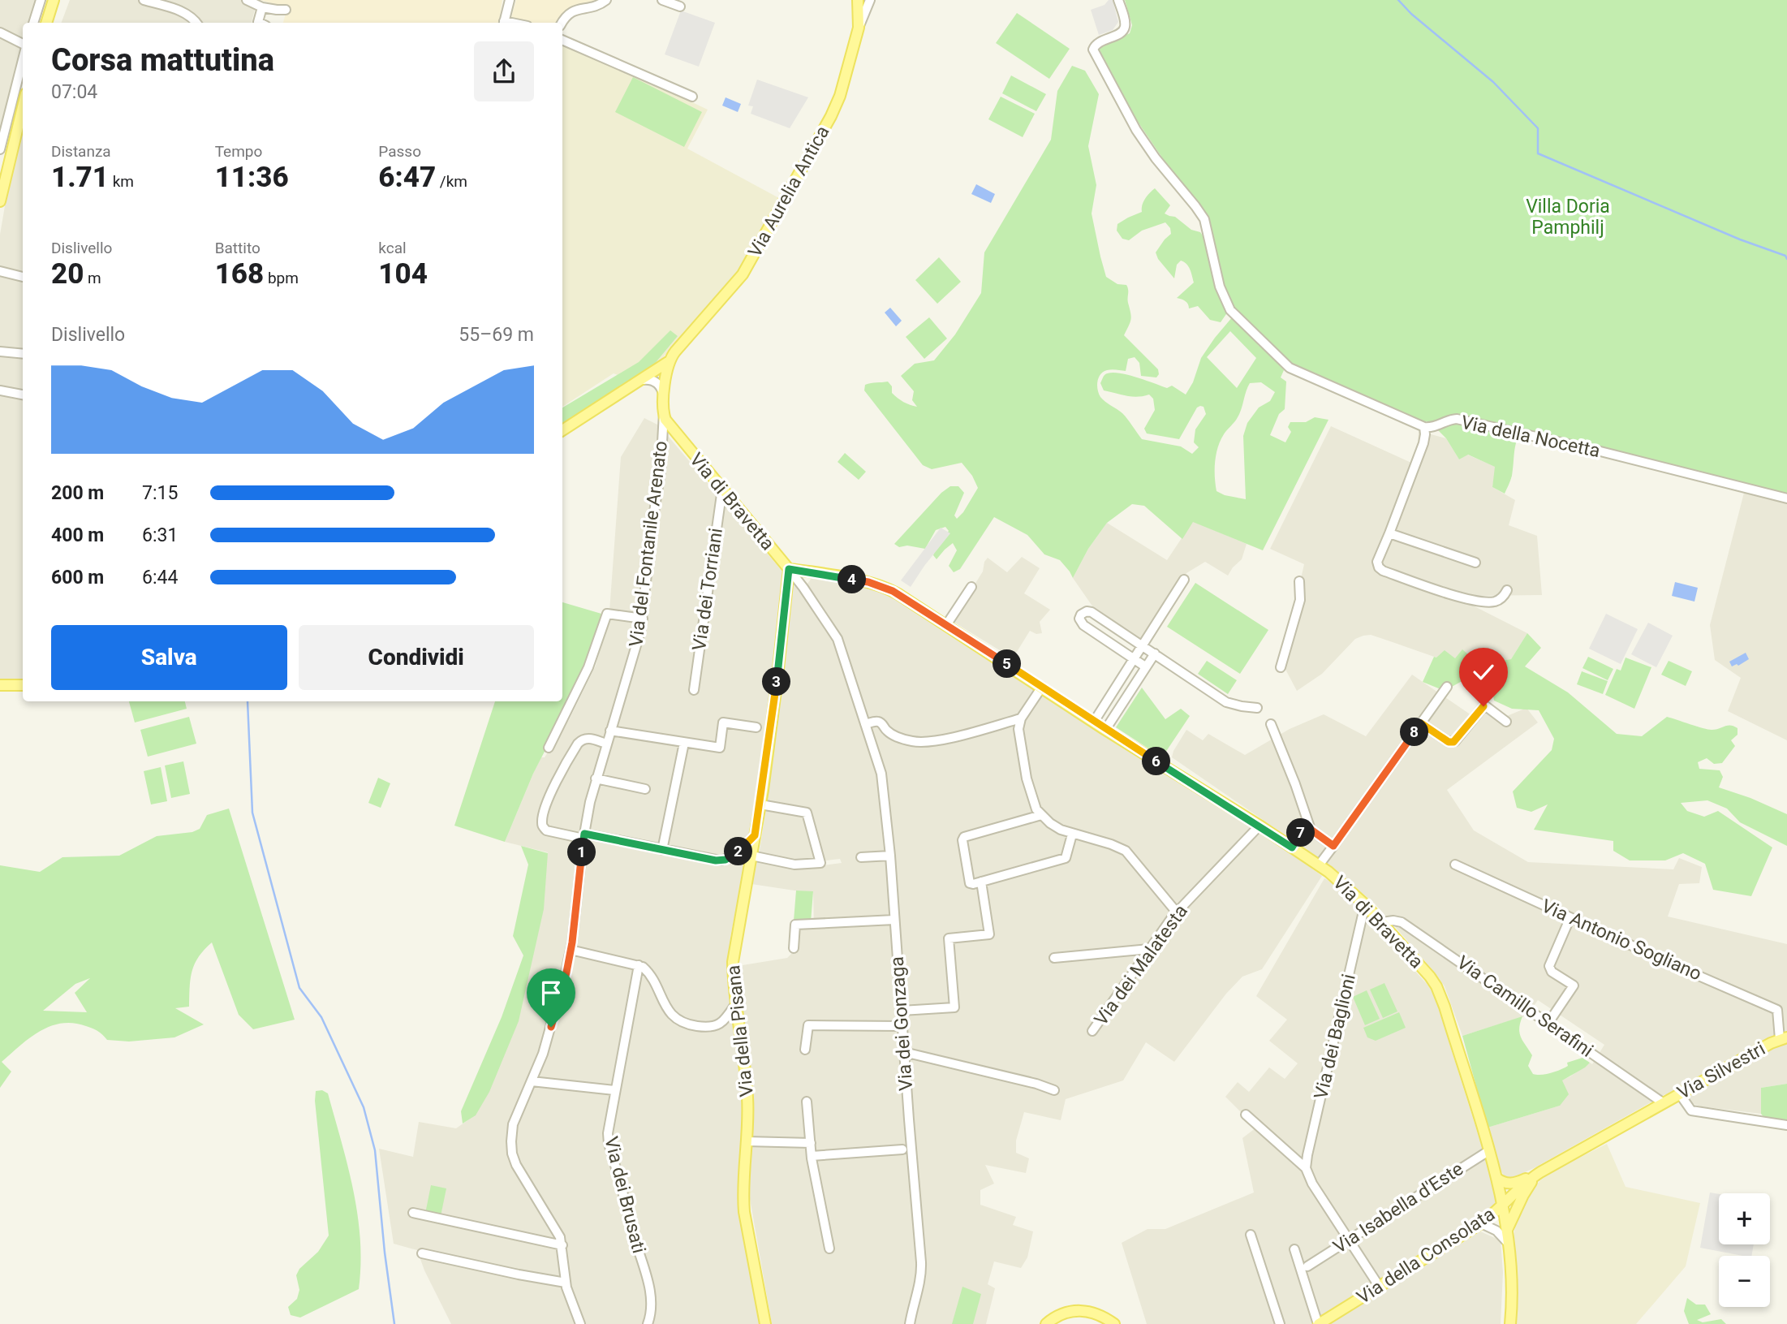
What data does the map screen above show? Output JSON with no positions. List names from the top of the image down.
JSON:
{
  "streets": {
    "main road": [
      "Via Aurelia Antica",
      "Via di Bravetta",
      "Via della Pisana",
      "Via Silvestri",
      "Via della Consolata"
    ],
    "street": [
      "Via della Nocetta",
      "Via del Fontanile Arenato",
      "Via dei Torriani",
      "Via Antonio Sogliano",
      "Via dei Malatesta",
      "Via Camillo Serafini",
      "Via dei Gonzaga",
      "Via dei Baglioni",
      "Via dei Brusati",
      "Via Isabella d'Este"
    ]
  },
  "crossings": [
    ["Via di Bravetta", "Via del Fontanile Arenato"],
    ["Via di Bravetta", "Via dei Torriani"],
    ["Via di Bravetta", "Via dei Malatesta"],
    ["Via di Bravetta", "Via Camillo Serafini"],
    ["Via di Bravetta", "Via dei Gonzaga"],
    ["Via di Bravetta", "Via della Pisana"],
    ["Via di Bravetta", "Via dei Baglioni"],
    ["Via di Bravetta", "Via Isabella d'Este"],
    ["Via di Bravetta", "Via della Consolata"],
    ["Via Camillo Serafini", "Via Silvestri"],
    ["Via dei Gonzaga", "Via della Pisana"]
  ],
  "parks": ["Villa Doria Pamphilj"],
  "page": {
    "heading": ["Corsa mattutina", "07:04"],
    "stats": [
      ["Distanza", "1.71 km"],
      ["Tempo", "11:36"],
      ["Passo", "6:47 /km"],
      ["Dislivello", "20 m"],
      ["Battito", "168 bpm"],
      ["kcal", "104"]
    ],
    "chart": ["Dislivello", "55–69 m"],
    "list": [
      {
        "name": "200 m",
        "note": "7:15"
      },
      {
        "name": "400 m",
        "note": "6:31"
      },
      {
        "name": "600 m",
        "note": "6:44"
      }
    ],
    "pins": [
      "4",
      "5",
      "3",
      "8",
      "6",
      "7",
      "2",
      "1"
    ],
    "buttons": ["Salva", "Condividi"],
    "map_buttons": ["+", "−"]
  }
}
